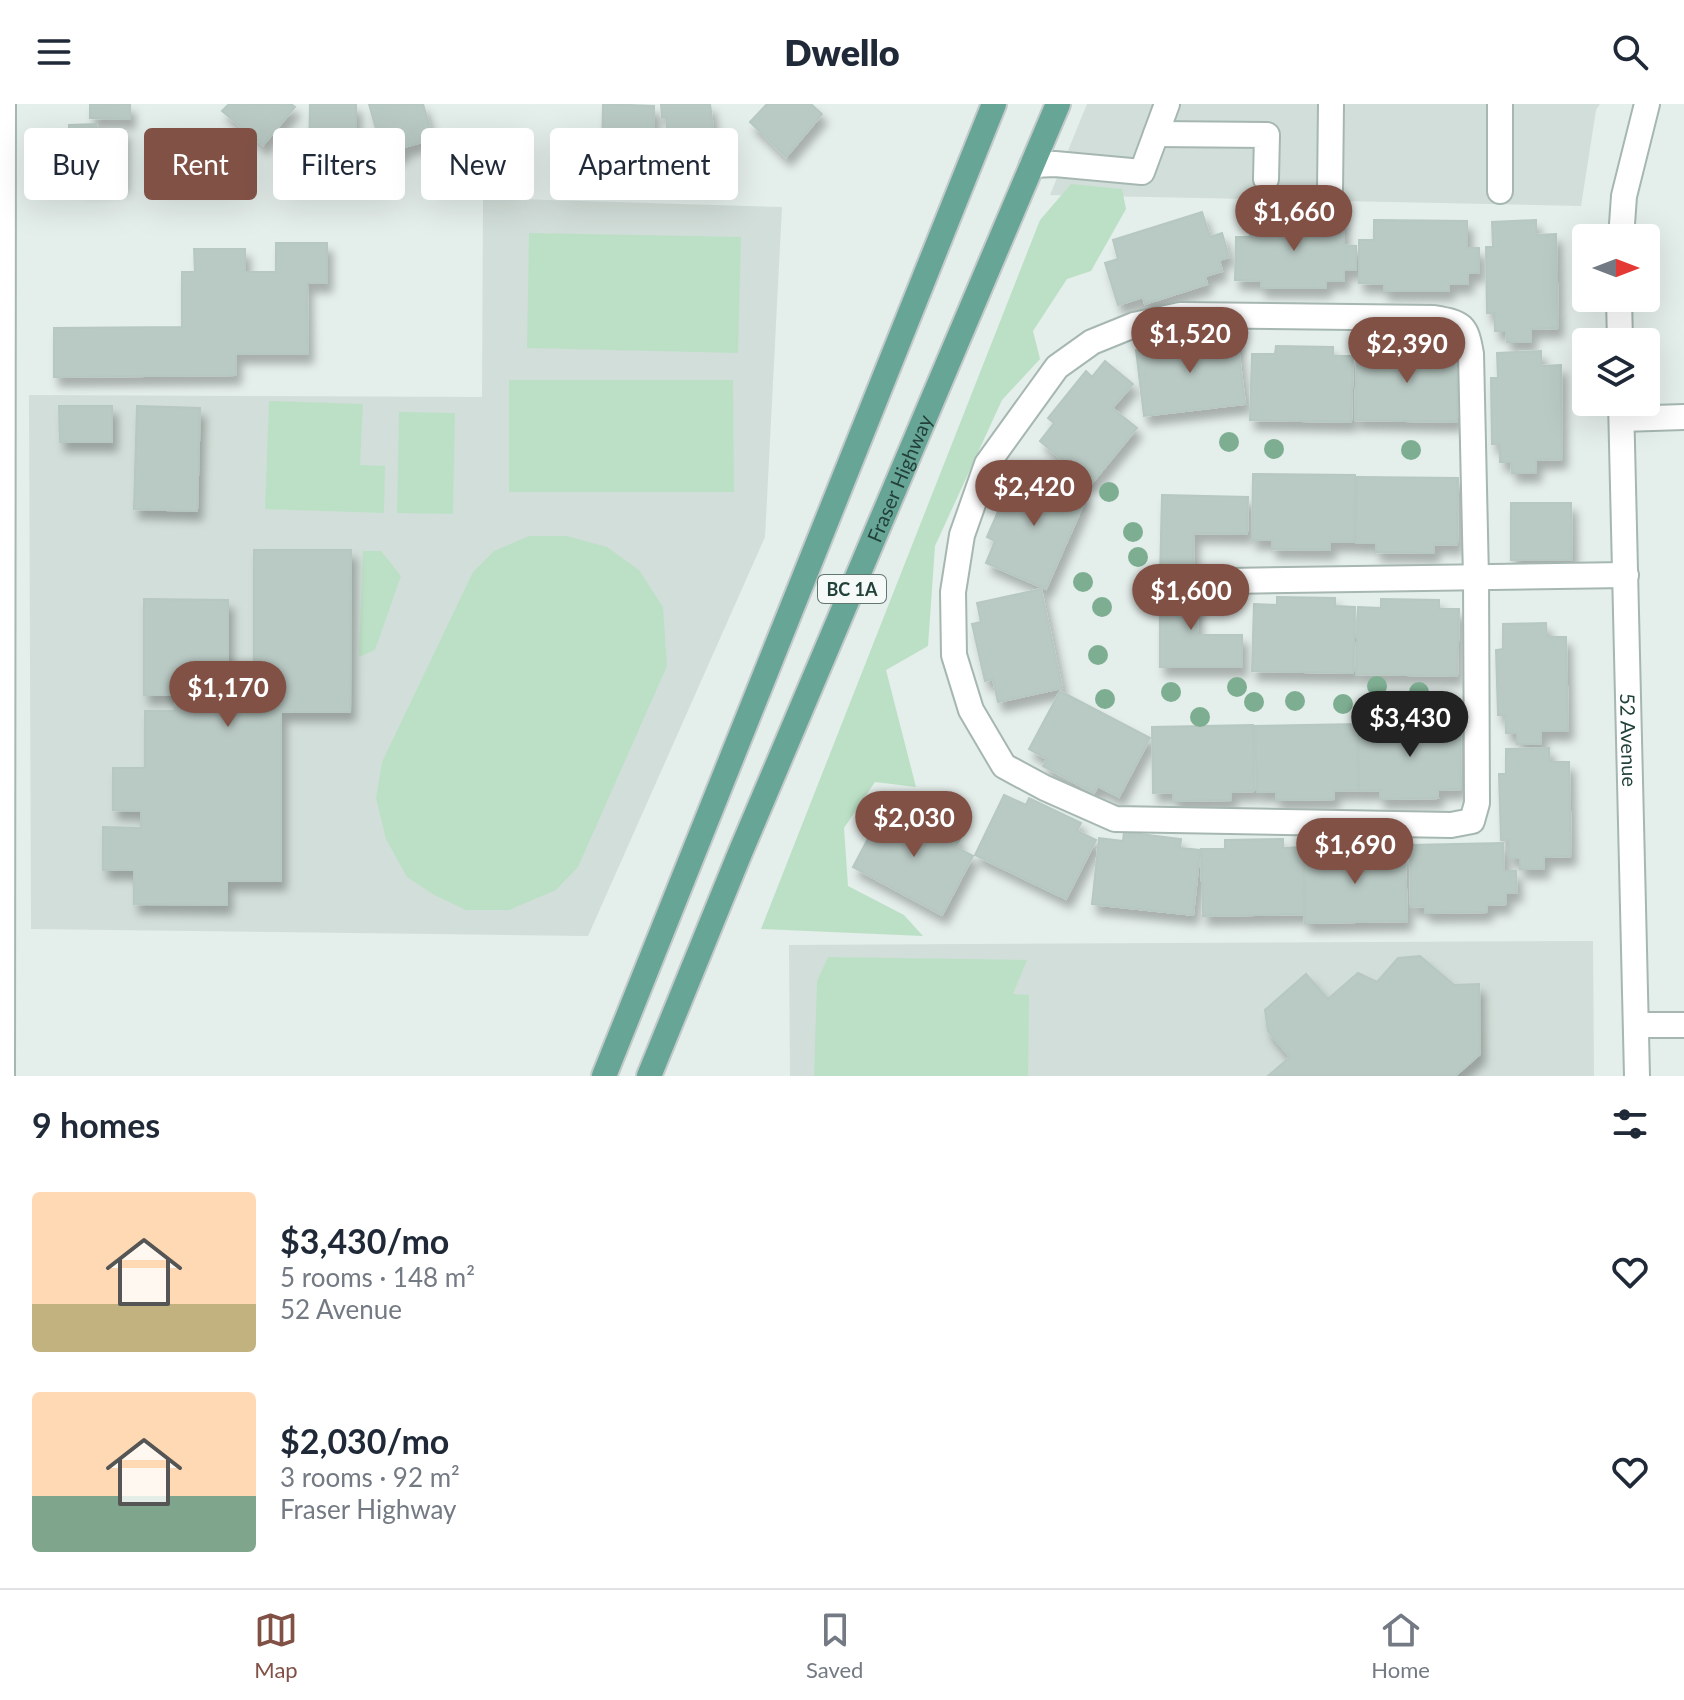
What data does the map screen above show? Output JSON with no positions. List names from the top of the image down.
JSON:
{
  "streets": {
    "main road": ["Fraser Highway", "BC 1A"],
    "street": ["52 Avenue"]
  },
  "north": "right",
  "page": {
    "header": "Dwello",
    "chip": [
      "Buy",
      "Rent",
      "Filters",
      "New",
      "Apartment"
    ],
    "price": [
      "$1,660",
      "$1,520",
      "$2,390",
      "$2,420",
      "$1,600",
      "$1,170",
      "$3,430",
      "$2,030",
      "$1,690"
    ],
    "heading": "9 homes",
    "list": [
      {
        "name": "$3,430/mo",
        "note": "5 rooms · 148 m² · 52 Avenue"
      },
      {
        "name": "$2,030/mo",
        "note": "3 rooms · 92 m² · Fraser Highway"
      }
    ],
    "tabs": ["Map", "Saved", "Home"]
  }
}
